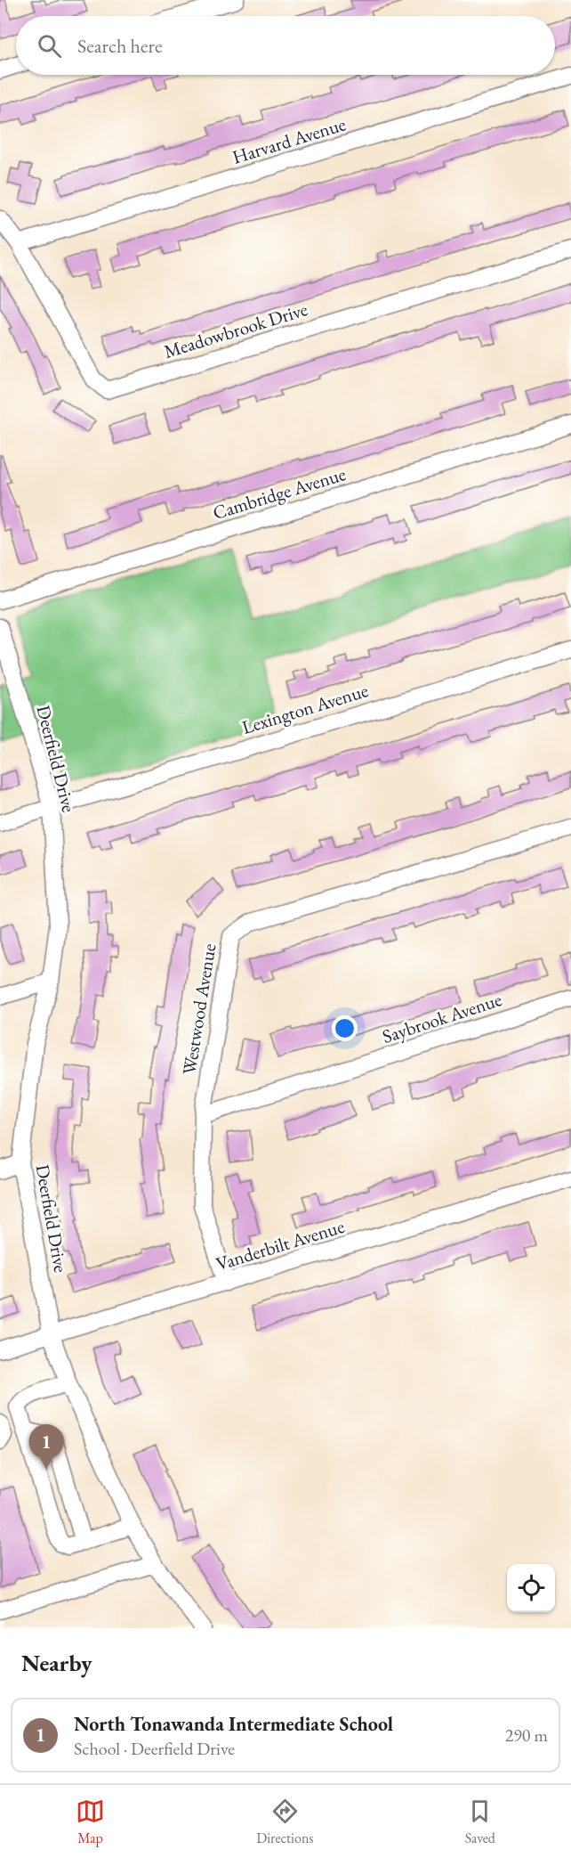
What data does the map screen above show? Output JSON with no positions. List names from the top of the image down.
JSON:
{
  "streets": {
    "street": [
      "Harvard Avenue",
      "Meadowbrook Drive",
      "Cambridge Avenue",
      "Lexington Avenue",
      "Deerfield Drive",
      "Westwood Avenue",
      "Saybrook Avenue",
      "Vanderbilt Avenue"
    ]
  },
  "crossings": [
    ["Harvard Avenue", "Meadowbrook Drive"],
    ["Lexington Avenue", "Deerfield Drive"],
    ["Deerfield Drive", "Vanderbilt Avenue"],
    ["Westwood Avenue", "Saybrook Avenue"],
    ["Westwood Avenue", "Vanderbilt Avenue"]
  ],
  "page": {
    "search": "Search here",
    "pins": "1",
    "heading": "Nearby",
    "list": [
      {
        "mark": "1",
        "name": "North Tonawanda Intermediate School",
        "note": "School · Deerfield Drive",
        "value": "290 m"
      }
    ],
    "nav": ["Map", "Directions", "Saved"]
  }
}
